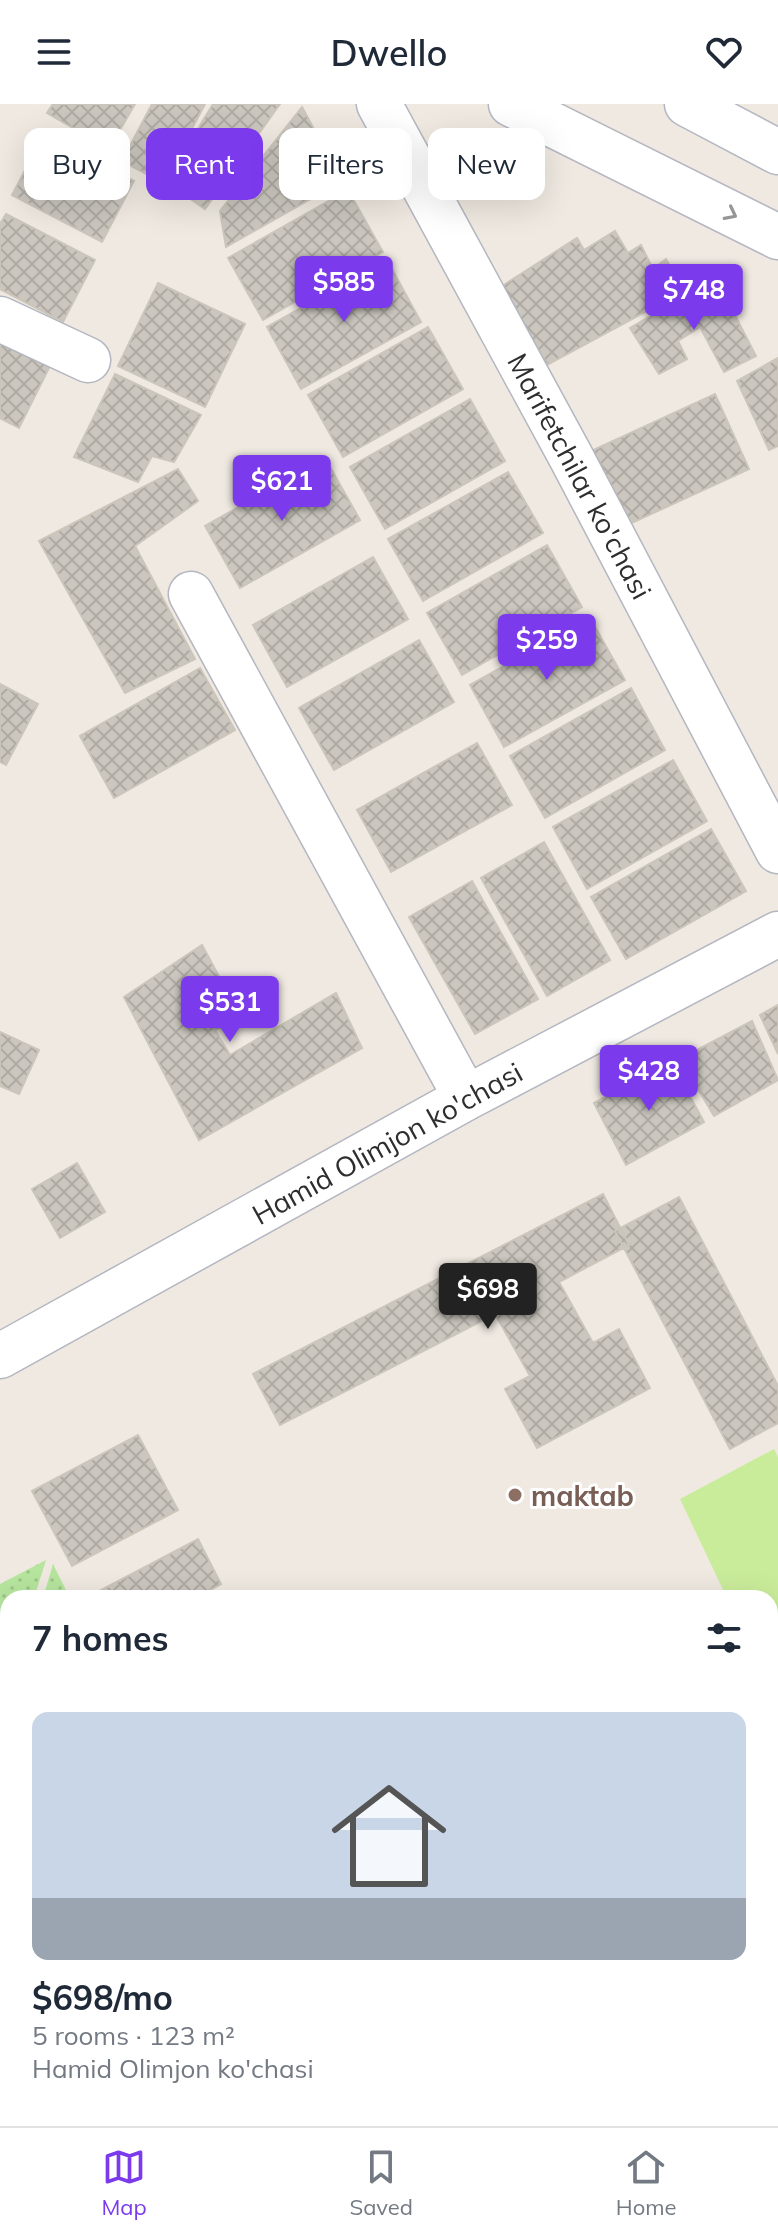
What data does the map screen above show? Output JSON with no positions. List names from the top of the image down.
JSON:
{
  "streets": {
    "street": ["Marifetchilar ko'chasi", "Hamid Olimjon ko'chasi"]
  },
  "places": ["maktab"],
  "page": {
    "header": "Dwello",
    "chip": [
      "Buy",
      "Rent",
      "Filters",
      "New"
    ],
    "price": [
      "$585",
      "$748",
      "$621",
      "$259",
      "$531",
      "$428",
      "$698"
    ],
    "heading": "7 homes",
    "list": [
      {
        "name": "$698/mo",
        "note": "5 rooms · 123 m² · Hamid Olimjon ko'chasi"
      }
    ],
    "tabs": ["Map", "Saved", "Home"]
  }
}
